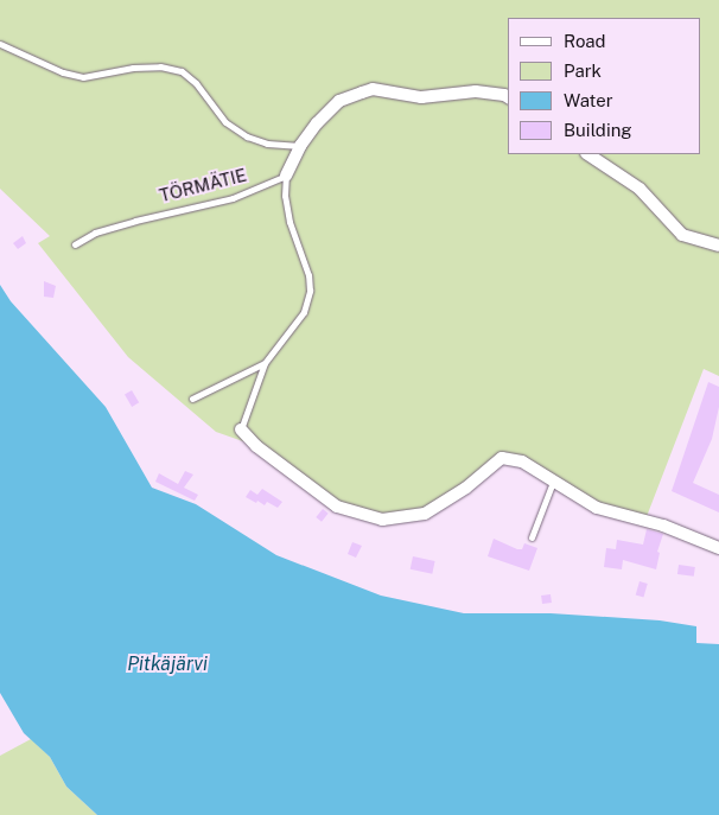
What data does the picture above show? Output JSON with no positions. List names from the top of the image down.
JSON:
{
  "streets": {
    "lane": ["TÖRMÄTIE"]
  },
  "water": ["Pitkäjärvi"],
  "legend": [
    "Road",
    "Park",
    "Water",
    "Building"
  ]
}
